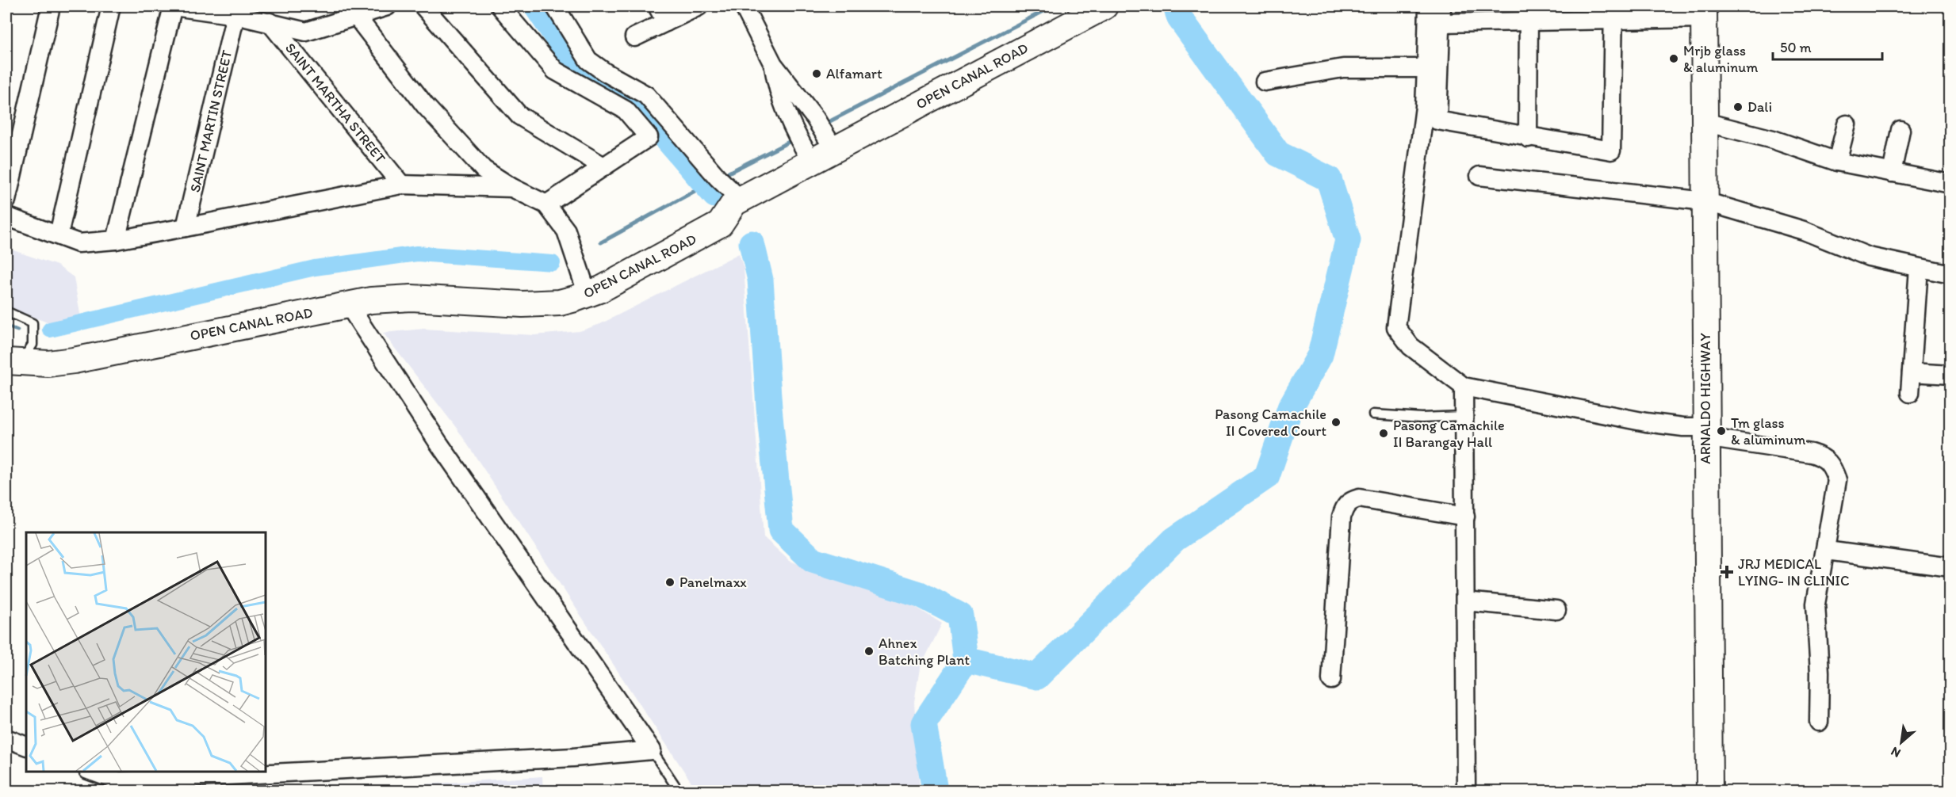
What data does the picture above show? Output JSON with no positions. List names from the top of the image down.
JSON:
{
  "streets": {
    "main road": ["OPEN CANAL ROAD", "ARNALDO HIGHWAY"],
    "street": ["SAINT MARTHA STREET", "SAINT MARTIN STREET"]
  },
  "places": {
    "other": [
      "Mrjb glass & aluminum",
      "Alfamart",
      "Dali",
      "Pasong Camachile II Covered Court",
      "Tm glass & aluminum",
      "Pasong Camachile II Barangay Hall",
      "Panelmaxx",
      "Ahnex Batching Plant"
    ],
    "health": ["JRJ MEDICAL LYING- IN CLINIC"]
  },
  "scale_bar": "50 m",
  "north": "bottom left"
}
